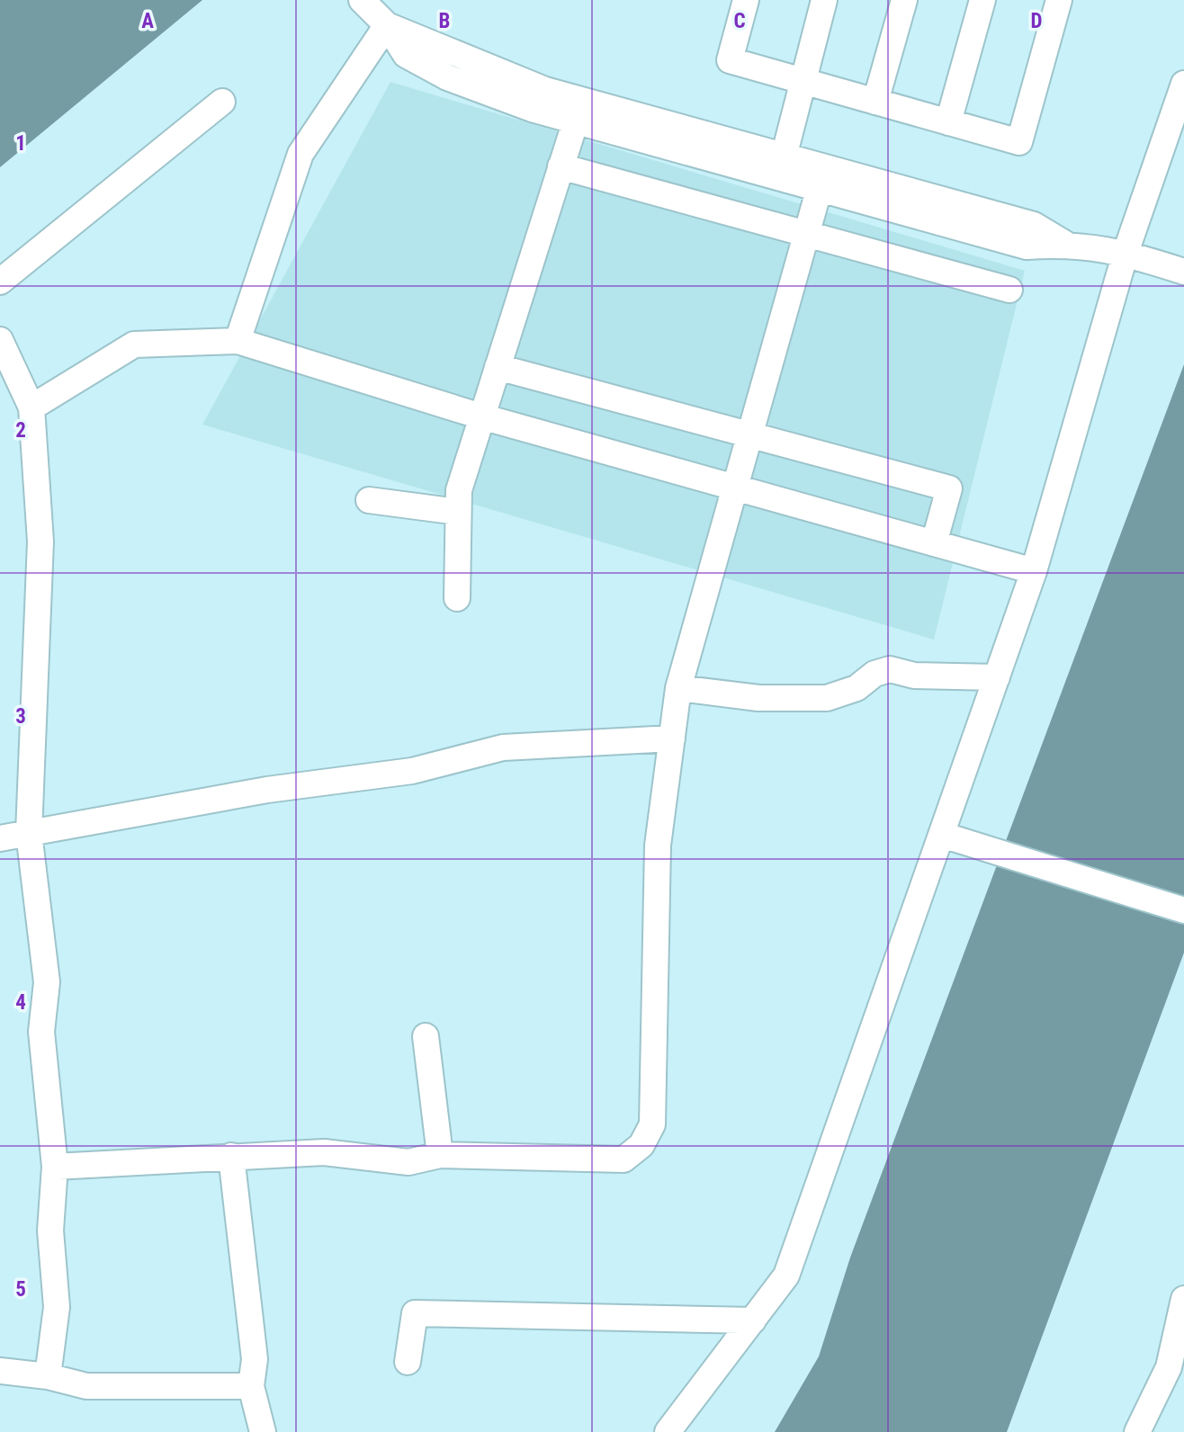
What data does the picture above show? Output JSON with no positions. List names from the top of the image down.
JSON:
{
  "grid": {
    "columns": [
      "A",
      "B",
      "C",
      "D"
    ],
    "rows": [
      "1",
      "2",
      "3",
      "4",
      "5"
    ]
  }
}
